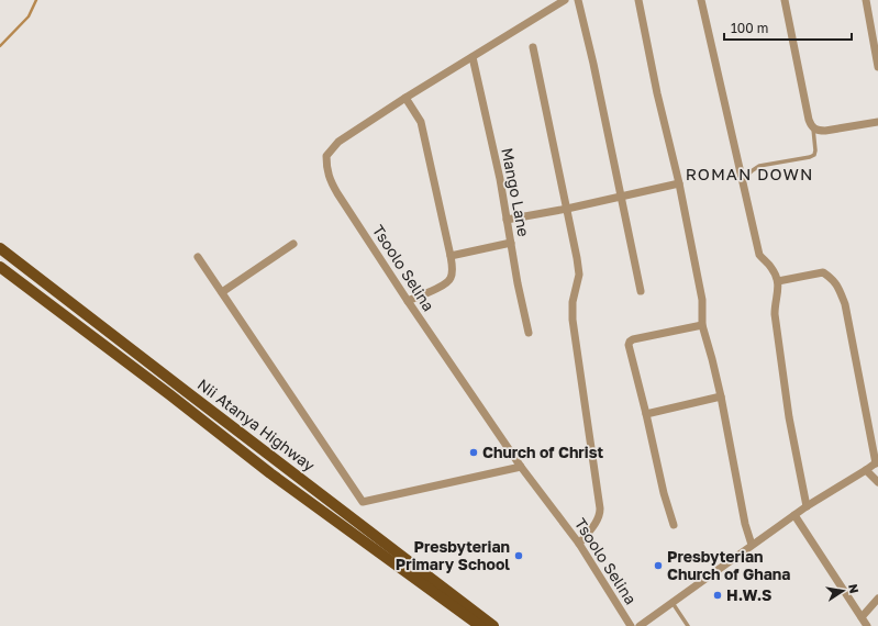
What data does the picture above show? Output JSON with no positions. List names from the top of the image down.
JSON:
{
  "streets": {
    "main road": ["Nii Atanya Highway"],
    "street": ["Mango Lane", "Tsoolo Selina"]
  },
  "crossings": [
    ["Mango Lane", "Tsoolo Selina"]
  ],
  "districts": ["ROMAN DOWN"],
  "places": [
    "Church of Christ",
    "Presbyterian Primary School",
    "Presbyterian Church of Ghana",
    "H.W.S"
  ],
  "scale_bar": "100 m",
  "north": "right"
}
